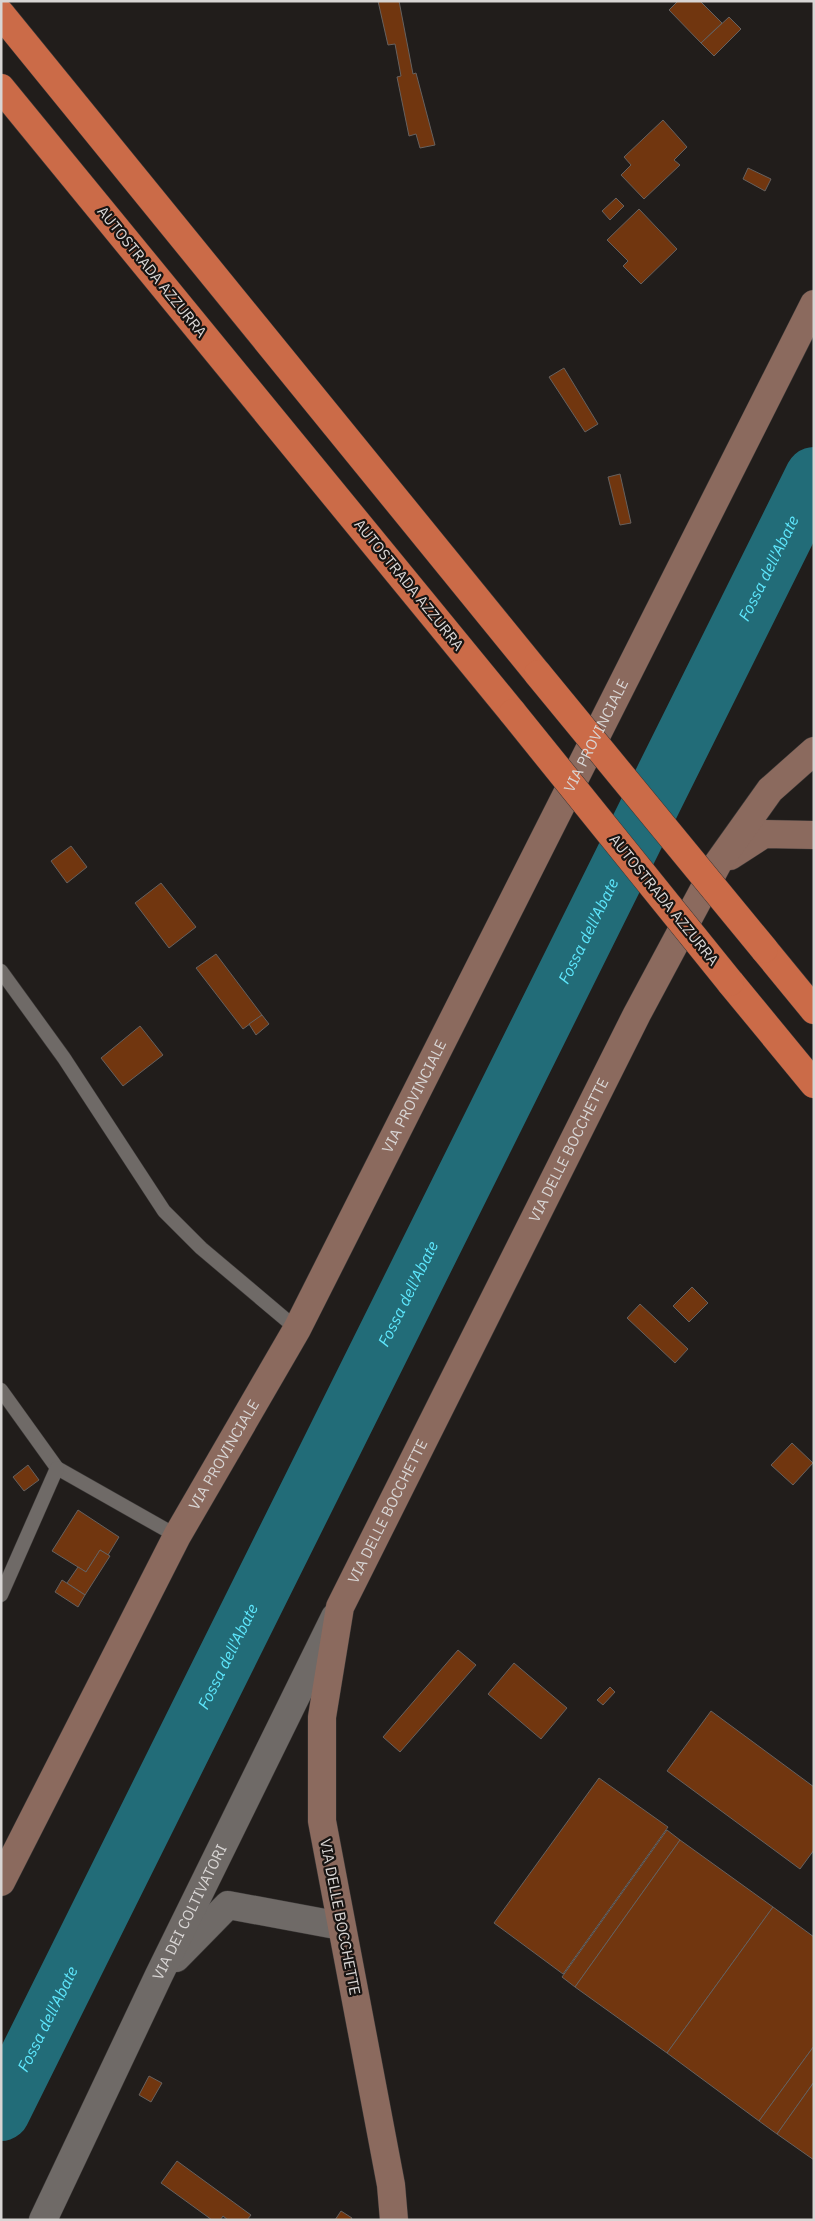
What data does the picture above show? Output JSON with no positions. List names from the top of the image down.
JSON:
{
  "streets": {
    "highway": ["AUTOSTRADA AZZURRA"],
    "main road": ["VIA PROVINCIALE", "VIA DELLE BOCCHETTE"],
    "street": ["VIA DEI COLTIVATORI"]
  },
  "crossings": [
    ["VIA DELLE BOCCHETTE", "VIA DEI COLTIVATORI"]
  ],
  "water": ["Fossa dell'Abate"]
}
